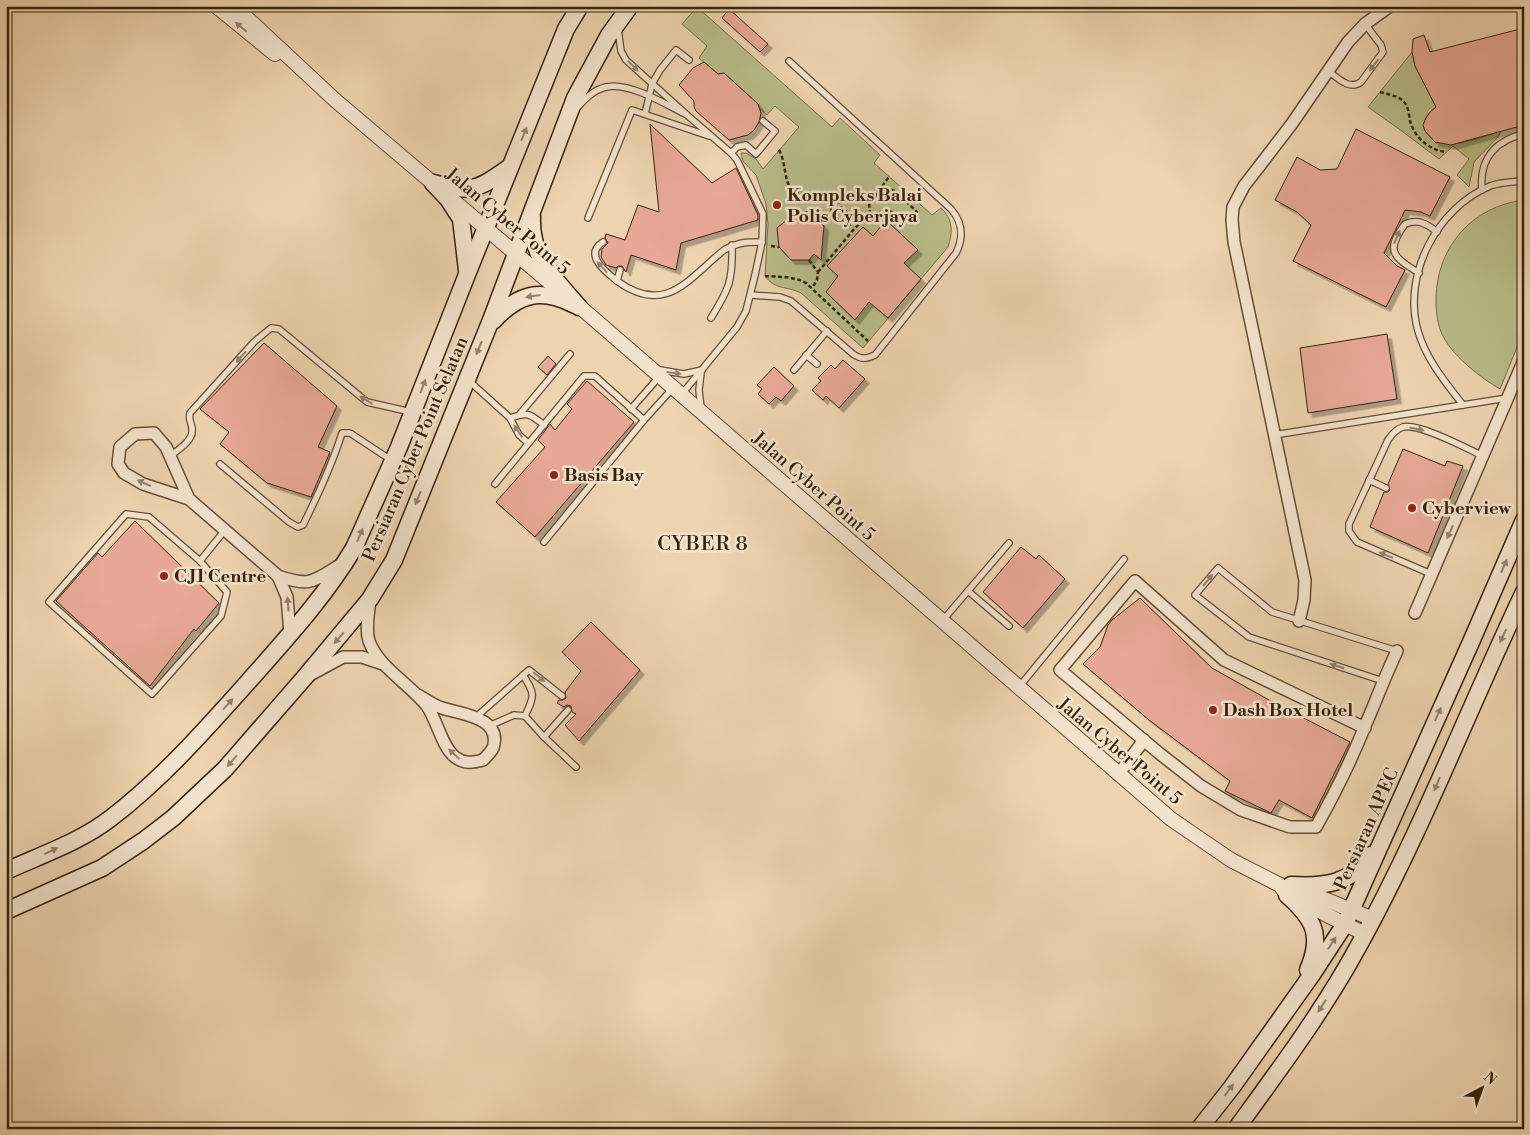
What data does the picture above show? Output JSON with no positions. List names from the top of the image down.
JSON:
{
  "streets": {
    "main road": ["Persiaran Cyber Point Selatan", "Persiaran APEC"],
    "street": ["Jalan Cyber Point 5"]
  },
  "crossings": [
    ["Jalan Cyber Point 5", "Persiaran Cyber Point Selatan"],
    ["Jalan Cyber Point 5", "Persiaran APEC"]
  ],
  "districts": ["CYBER 8"],
  "places": [
    "Kompleks Balai Polis Cyberjaya",
    "Basis Bay",
    "Cyberview",
    "CJ1 Centre",
    "Dash Box Hotel"
  ],
  "north": "top right"
}
